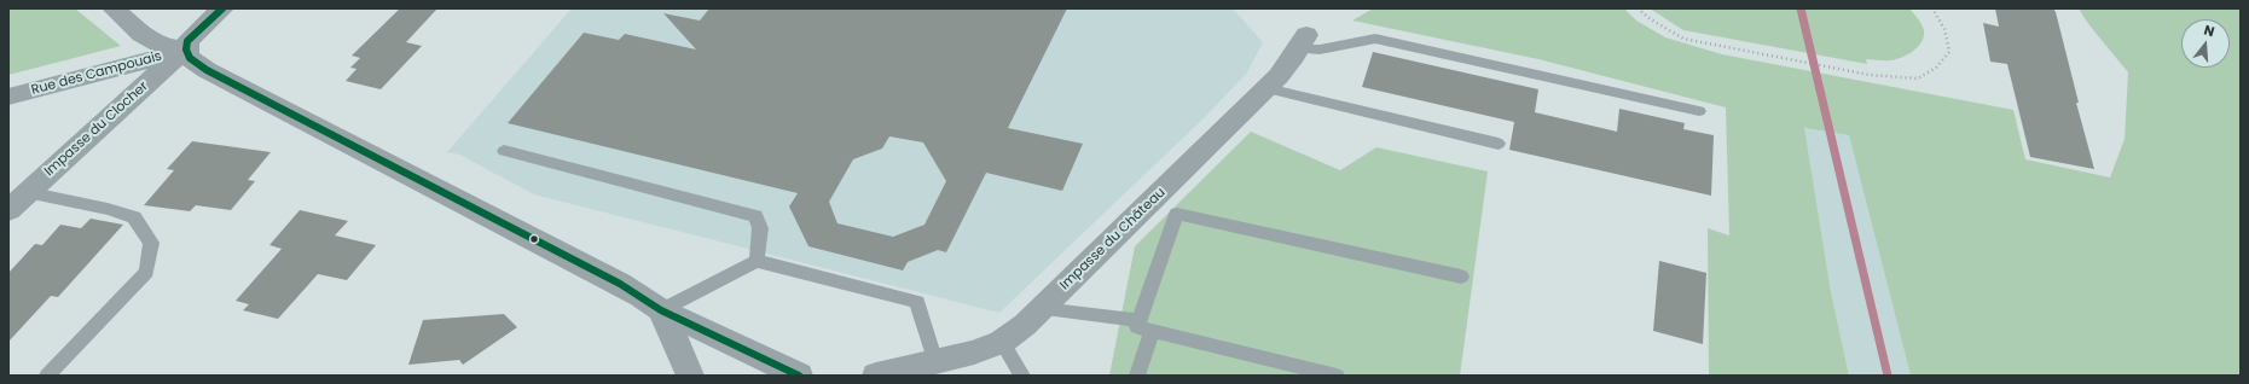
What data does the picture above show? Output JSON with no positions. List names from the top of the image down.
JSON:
{
  "streets": {
    "street": ["Rue des Campouais", "Impasse du Clocher", "Impasse du Château"]
  },
  "crossings": [
    ["Rue des Campouais", "Impasse du Clocher"]
  ],
  "north": "top"
}
